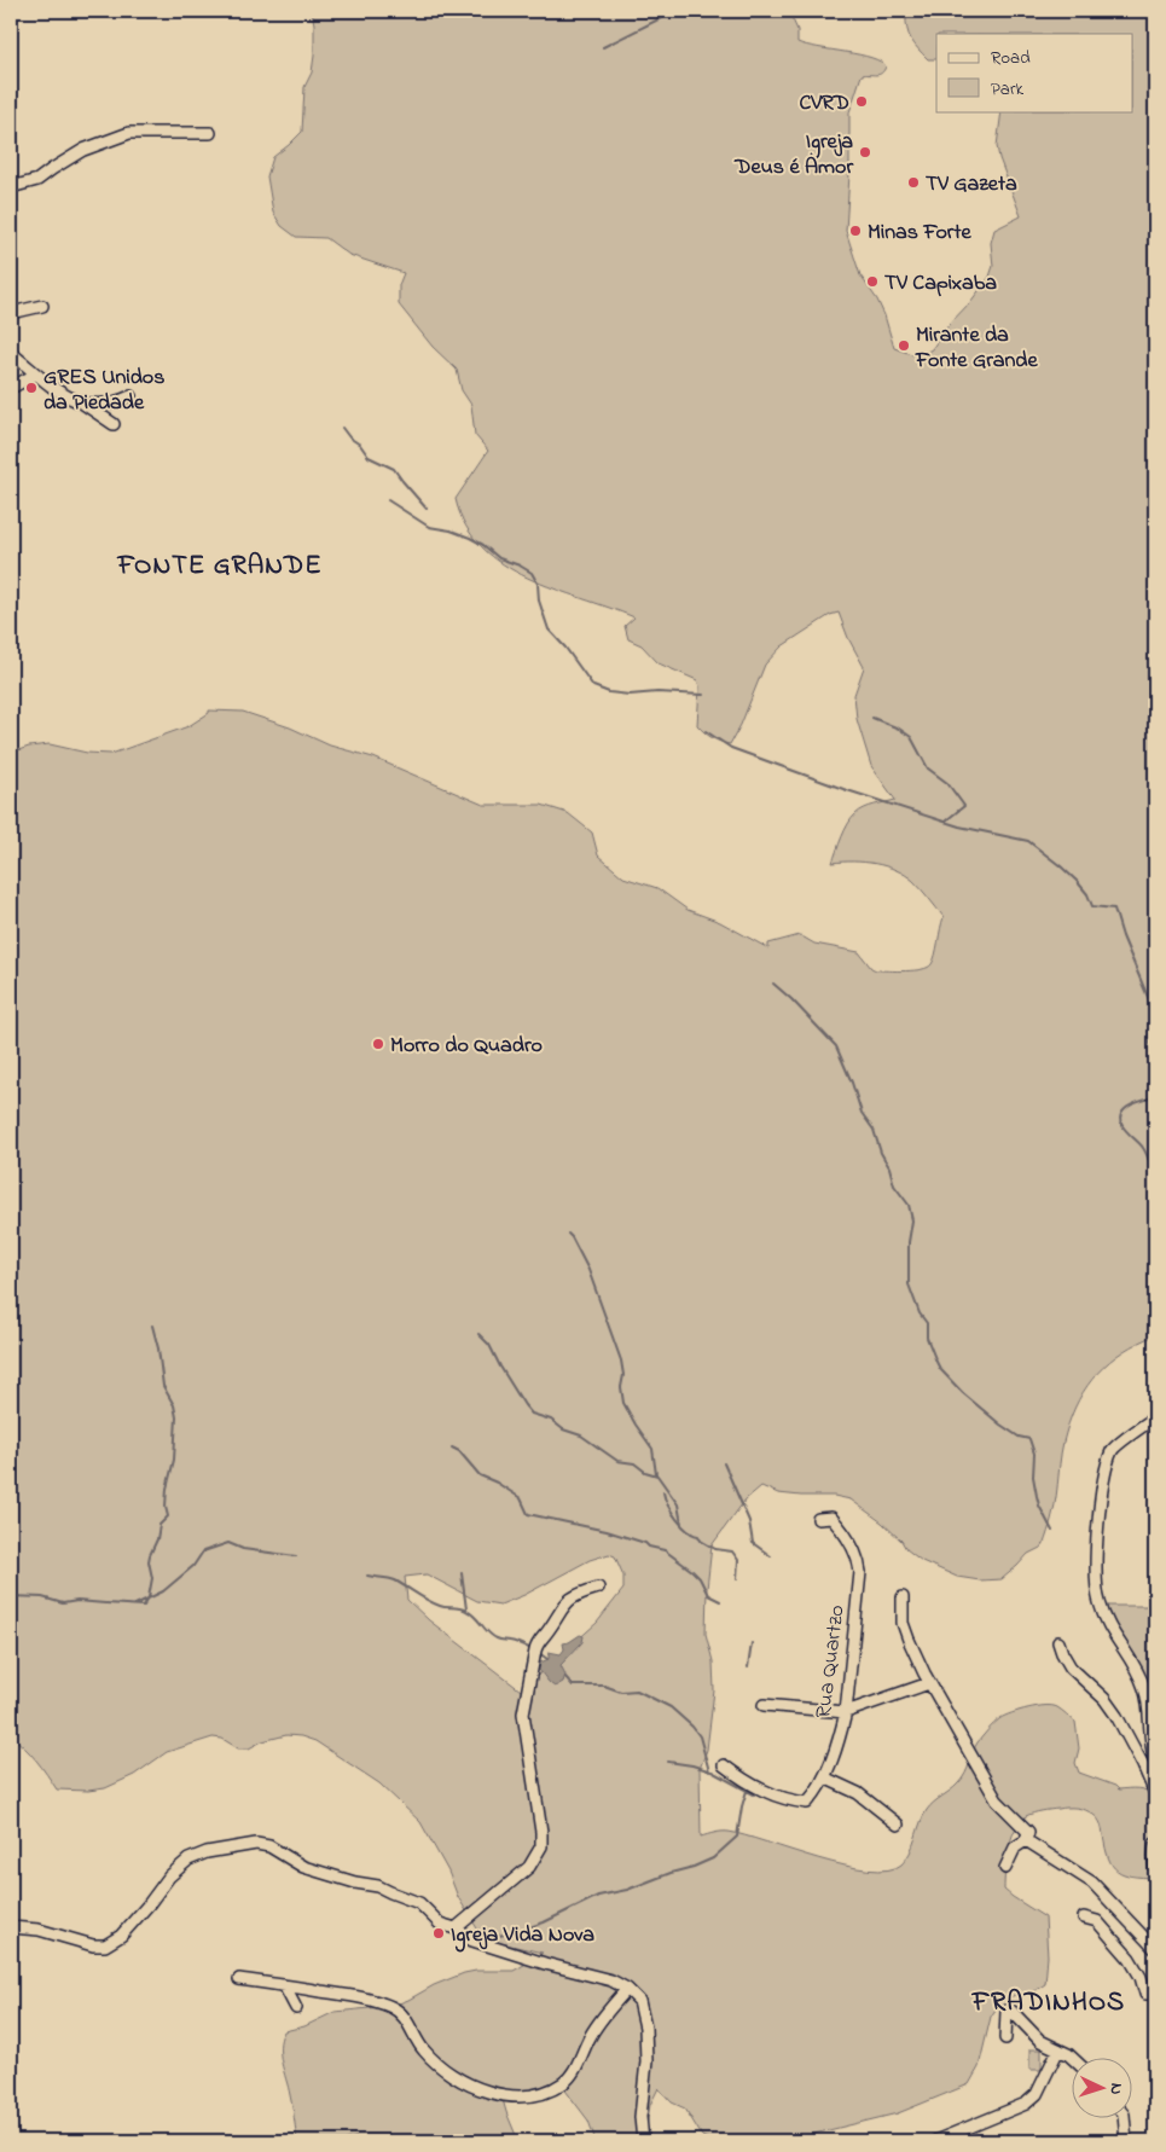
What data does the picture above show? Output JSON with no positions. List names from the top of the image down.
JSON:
{
  "streets": {
    "street": ["Rua Quartzo"]
  },
  "districts": ["FONTE GRANDE", "FRADINHOS"],
  "places": [
    "CVRD",
    "Igreja Deus é Amor",
    "TV Gazeta",
    "Minas Forte",
    "TV Capixaba",
    "Mirante da Fonte Grande",
    "GRES Unidos da Piedade",
    "Morro do Quadro",
    "Igreja Vida Nova"
  ],
  "legend": ["Road", "Park"],
  "north": "right"
}
